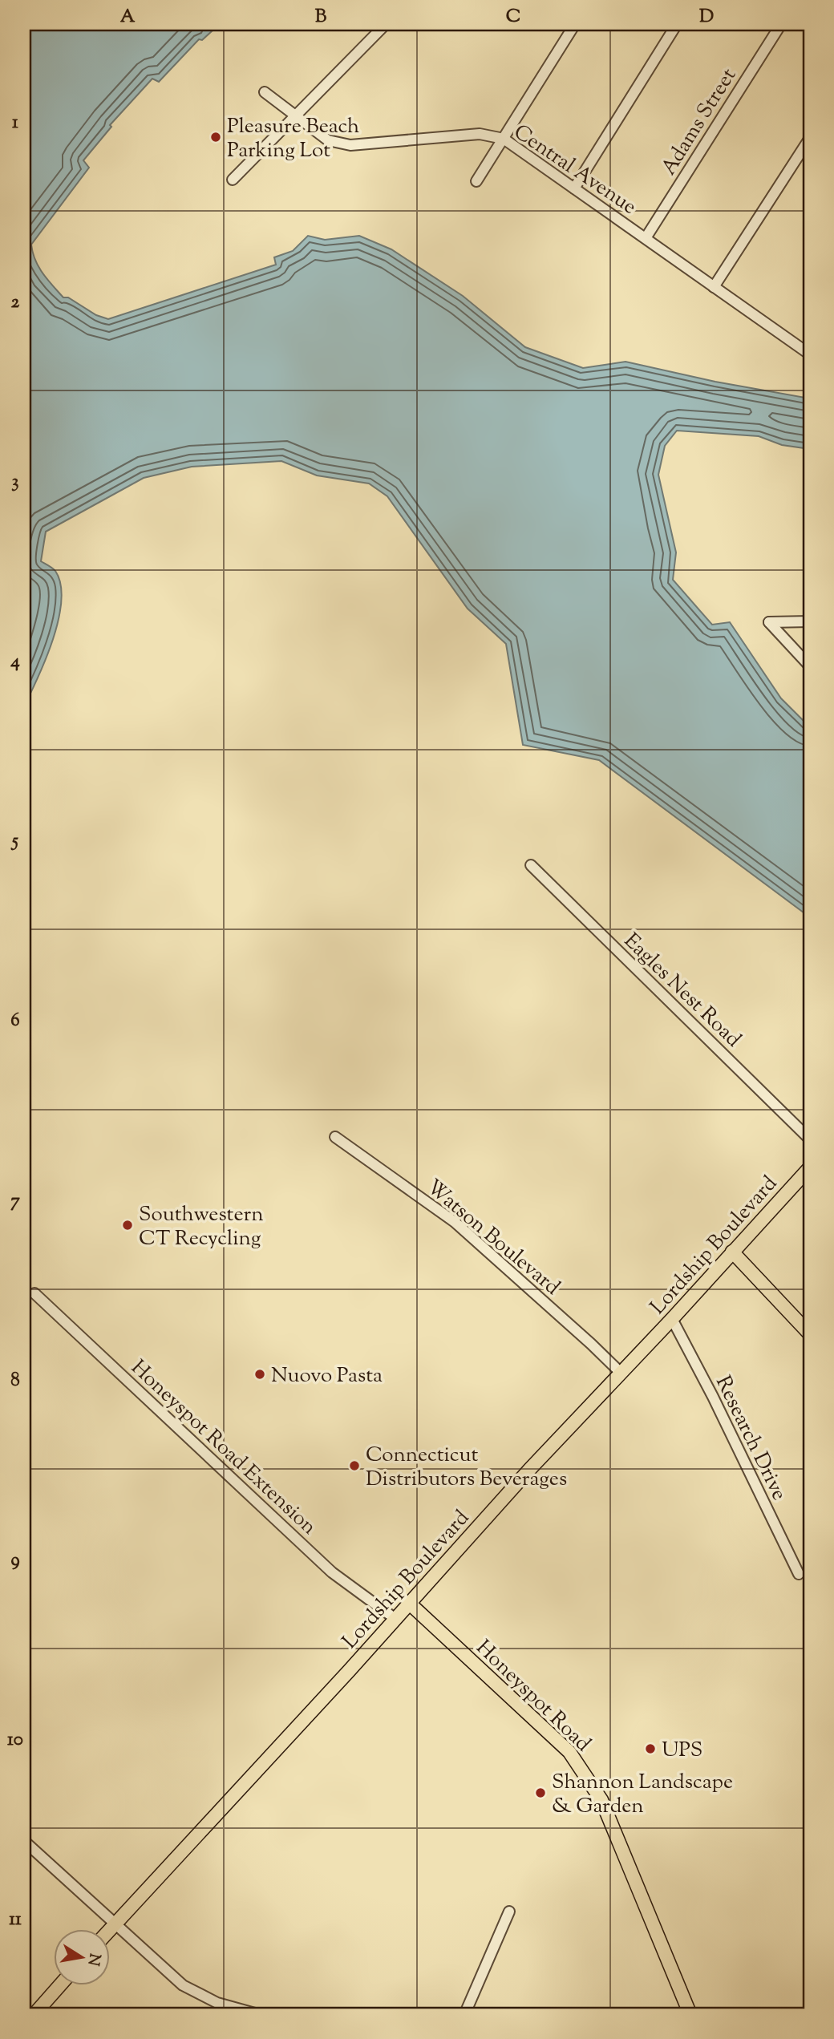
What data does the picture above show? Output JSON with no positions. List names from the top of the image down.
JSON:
{
  "streets": {
    "main road": ["Lordship Boulevard", "Honeyspot Road"],
    "street": [
      "Adams Street",
      "Central Avenue",
      "Eagles Nest Road",
      "Watson Boulevard",
      "Research Drive",
      "Honeyspot Road Extension"
    ]
  },
  "crossings": [
    ["Adams Street", "Central Avenue"],
    ["Watson Boulevard", "Lordship Boulevard"],
    ["Lordship Boulevard", "Research Drive"],
    ["Lordship Boulevard", "Honeyspot Road Extension"],
    ["Lordship Boulevard", "Honeyspot Road"]
  ],
  "places": [
    "Pleasure Beach Parking Lot",
    "Southwestern CT Recycling",
    "Nuovo Pasta",
    "Connecticut Distributors Beverages",
    "UPS",
    "Shannon Landscape & Garden"
  ],
  "north": "right",
  "grid": {
    "columns": [
      "A",
      "B",
      "C",
      "D"
    ],
    "rows": [
      "1",
      "2",
      "3",
      "4",
      "5",
      "6",
      "7",
      "8",
      "9",
      "10",
      "11"
    ]
  }
}
